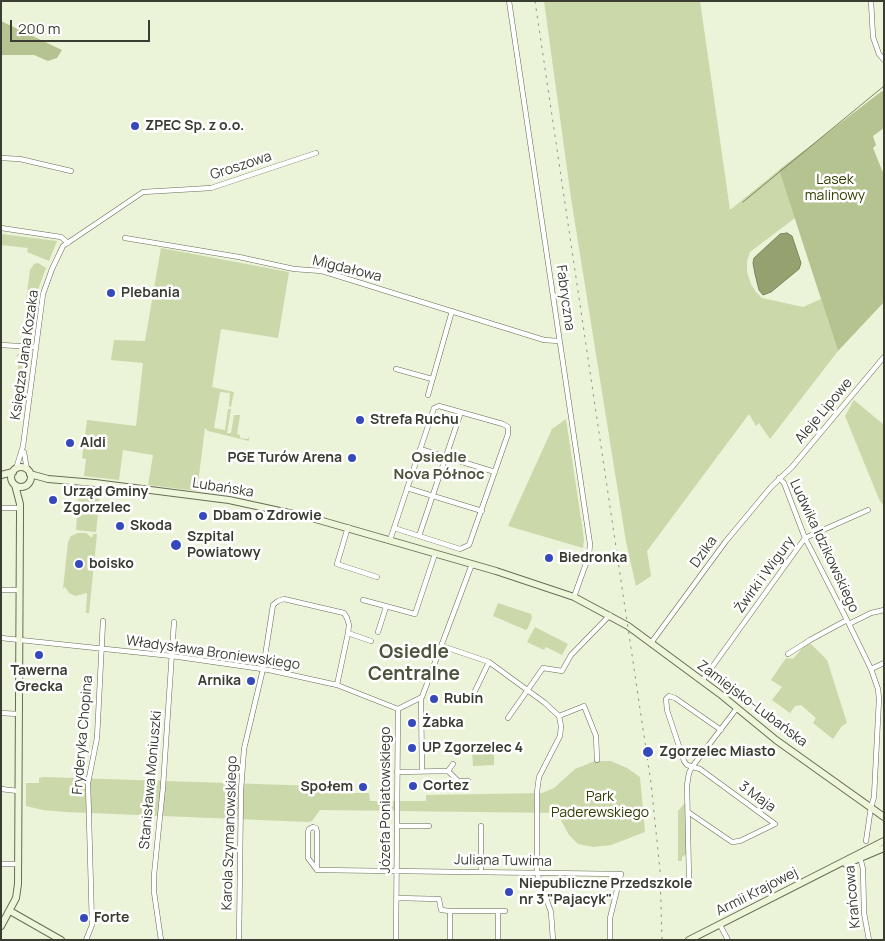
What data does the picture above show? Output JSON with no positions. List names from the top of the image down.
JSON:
{
  "streets": {
    "main road": ["Lubańska", "Zamiejsko-Lubańska", "Armii Krajowej"],
    "street": [
      "Groszowa",
      "Migdałowa",
      "Fabryczna",
      "Księdza Jana Kozaka",
      "Aleje Lipowe",
      "Ludwika Idzikowskiego",
      "Dzika",
      "Żwirki i Wigury",
      "Władysława Broniewskiego",
      "Fryderyka Chopina",
      "Stanisława Moniuszki",
      "3 Maja",
      "Józefa Poniatowskiego",
      "Karola Szymanowskiego",
      "Juliana Tuwima",
      "Krańcowa"
    ]
  },
  "crossings": [
    ["Groszowa", "Księdza Jana Kozaka"],
    ["Migdałowa", "Fabryczna"],
    ["Fabryczna", "Lubańska"],
    ["Księdza Jana Kozaka", "Lubańska"],
    ["Aleje Lipowe", "Ludwika Idzikowskiego"],
    ["Aleje Lipowe", "Dzika"],
    ["Lubańska", "Zamiejsko-Lubańska"],
    ["Ludwika Idzikowskiego", "Dzika"],
    ["Ludwika Idzikowskiego", "Żwirki i Wigury"],
    ["Ludwika Idzikowskiego", "Zamiejsko-Lubańska"],
    ["Dzika", "Zamiejsko-Lubańska"],
    ["Żwirki i Wigury", "Zamiejsko-Lubańska"],
    ["Władysława Broniewskiego", "Fryderyka Chopina"],
    ["Władysława Broniewskiego", "Stanisława Moniuszki"],
    ["Władysława Broniewskiego", "Józefa Poniatowskiego"],
    ["Władysława Broniewskiego", "Karola Szymanowskiego"],
    ["Józefa Poniatowskiego", "Juliana Tuwima"],
    ["Armii Krajowej", "Krańcowa"]
  ],
  "districts": ["Osiedle Nova Północ", "Osiedle Centralne"],
  "parks": ["Lasek malinowy", "Park Paderewskiego"],
  "places": [
    "ZPEC Sp. z o.o.",
    "Plebania",
    "Strefa Ruchu",
    "Aldi",
    "PGE Turów Arena",
    "Urząd Gminy Zgorzelec",
    "Dbam o Zdrowie",
    "Skoda",
    "Szpital Powiatowy",
    "Biedronka",
    "boisko",
    "Tawerna Grecka",
    "Arnika",
    "Rubin",
    "Żabka",
    "UP Zgorzelec 4",
    "Zgorzelec Miasto",
    "Cortez",
    "Społem",
    "Niepubliczne Przedszkole nr 3 \"Pajacyk\"",
    "Forte"
  ],
  "scale_bar": "200 m"
}
